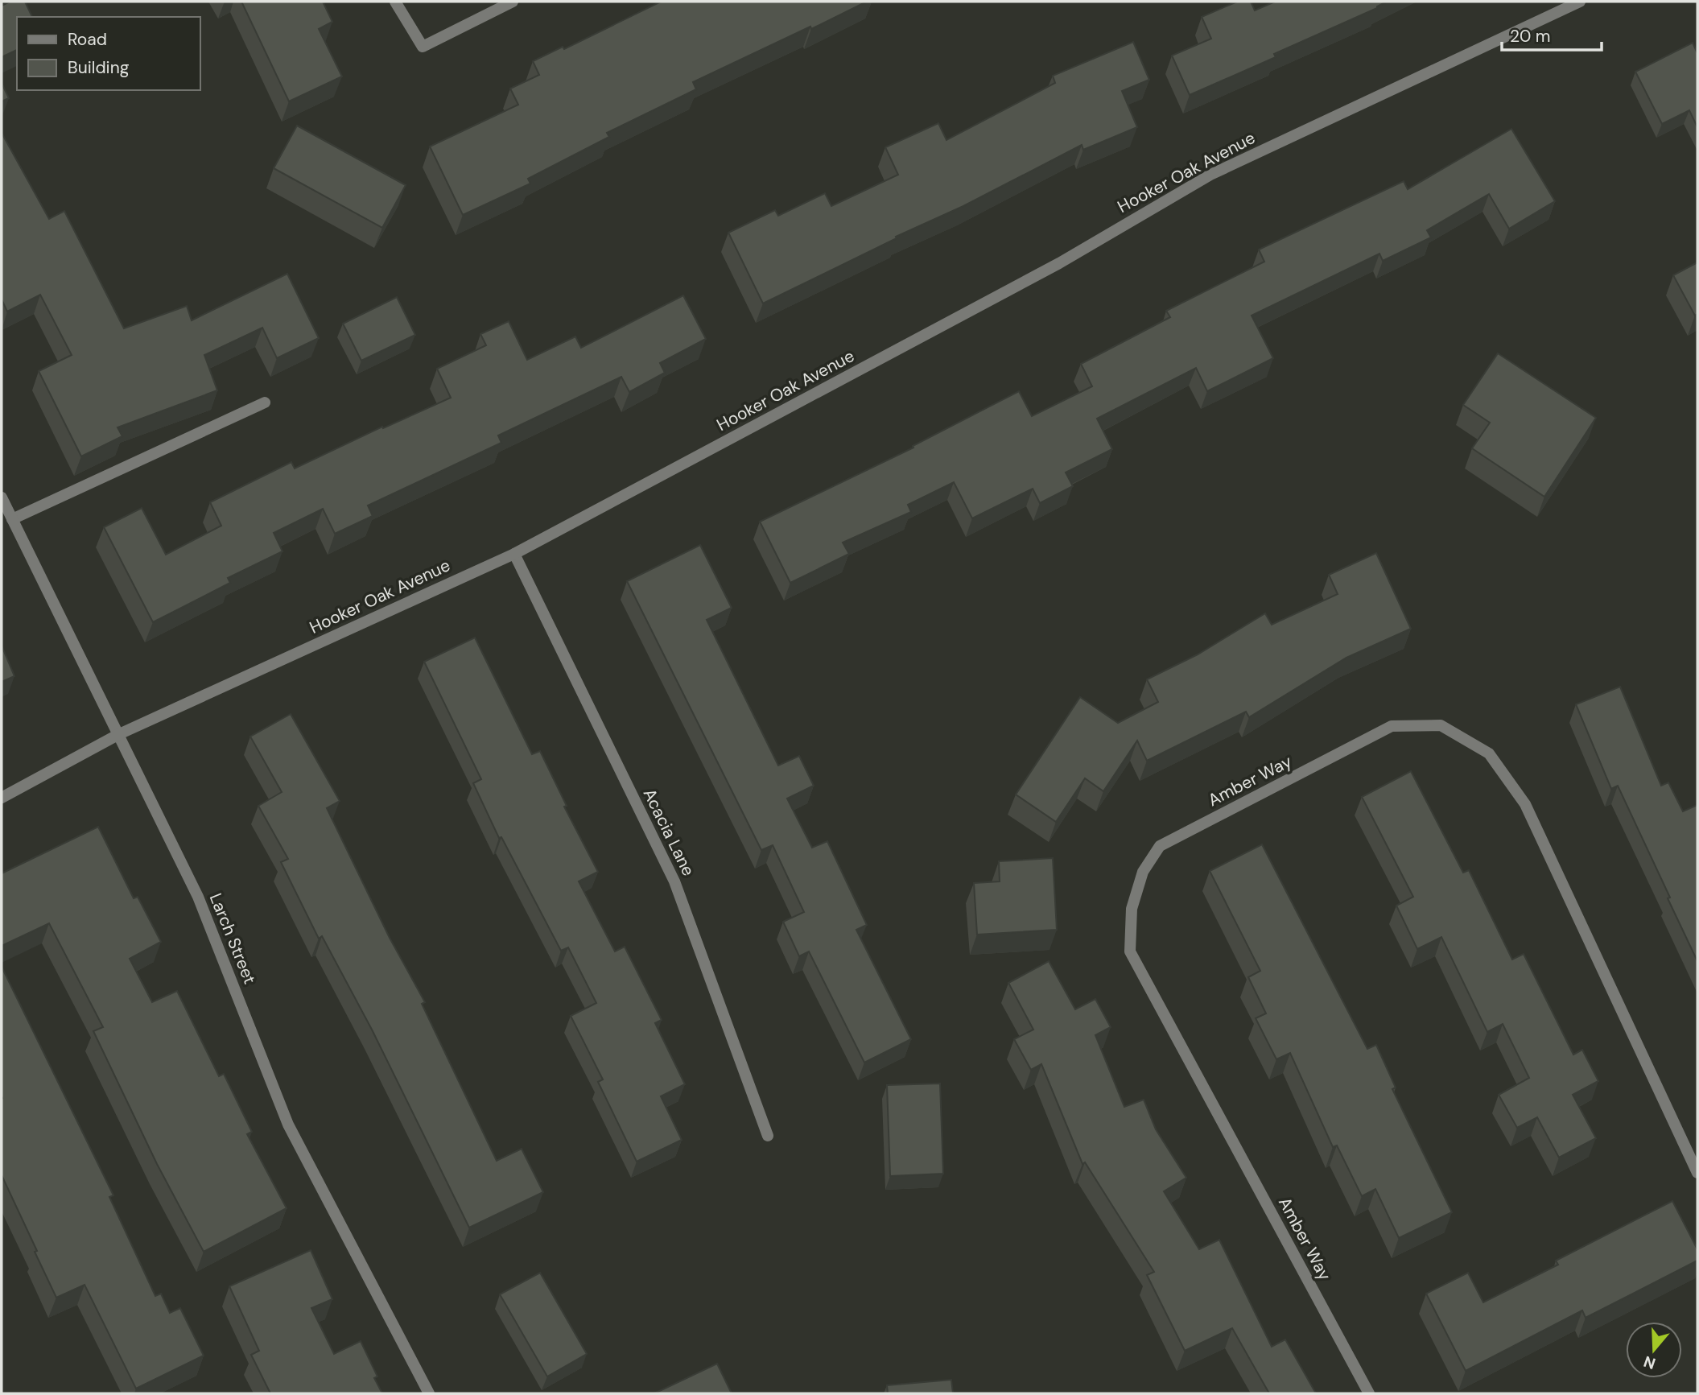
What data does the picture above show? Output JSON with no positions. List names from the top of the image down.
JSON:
{
  "streets": {
    "street": [
      "Hooker Oak Avenue",
      "Amber Way",
      "Acacia Lane",
      "Larch Street"
    ]
  },
  "crossings": [
    ["Hooker Oak Avenue", "Acacia Lane"],
    ["Hooker Oak Avenue", "Larch Street"]
  ],
  "legend": ["Road", "Building"],
  "scale_bar": "20 m",
  "north": "bottom"
}
